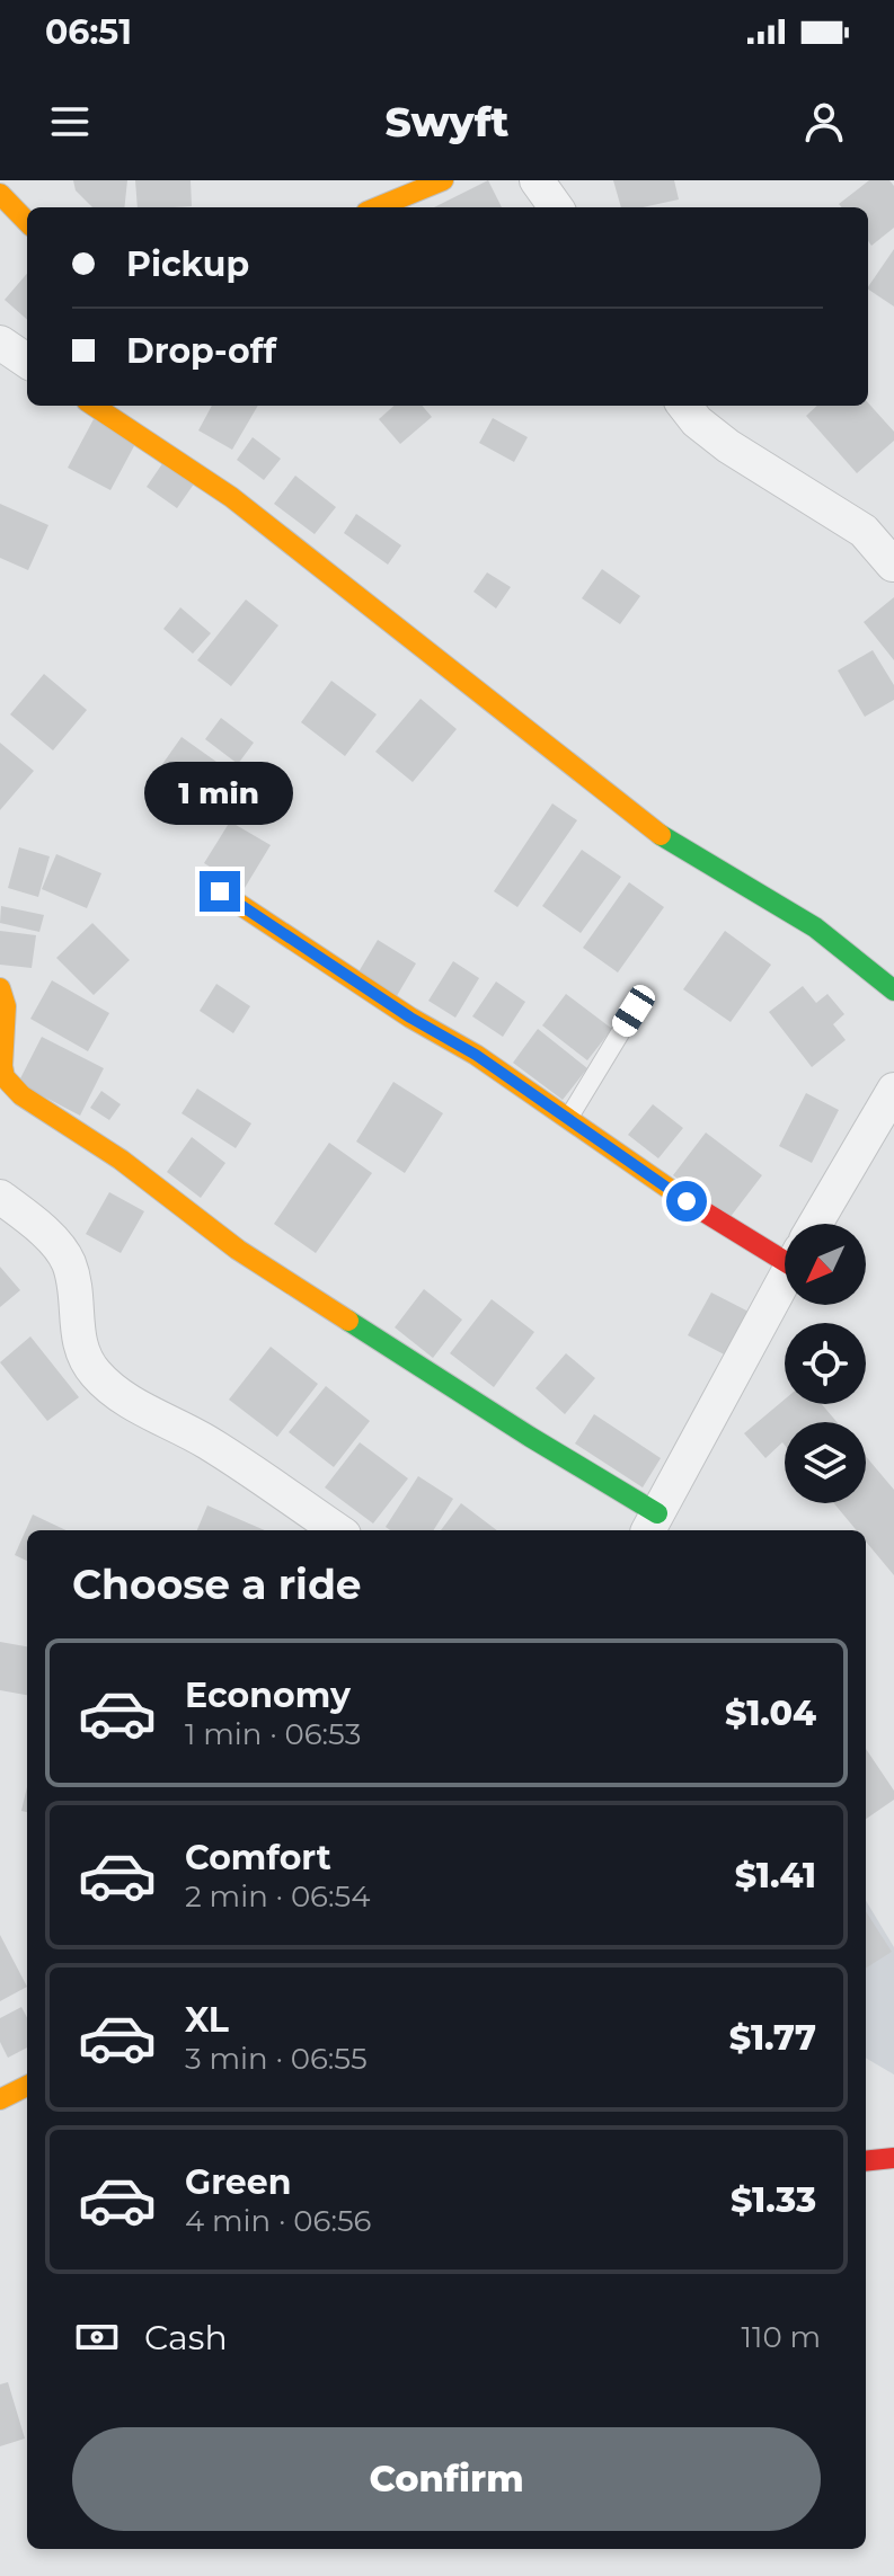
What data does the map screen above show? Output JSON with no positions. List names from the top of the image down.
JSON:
{
  "north": "bottom left",
  "page": {
    "status": "06:51",
    "header": "Swyft",
    "banner": ["Pickup", "Drop-off"],
    "bubble": "1 min",
    "heading": "Choose a ride",
    "list": [
      {
        "name": "Economy",
        "note": "1 min · 06:53",
        "value": "$1.04"
      },
      {
        "name": "Comfort",
        "note": "2 min · 06:54",
        "value": "$1.41"
      },
      {
        "name": "XL",
        "note": "3 min · 06:55",
        "value": "$1.77"
      },
      {
        "name": "Green",
        "note": "4 min · 06:56",
        "value": "$1.33"
      }
    ],
    "pay": ["Cash", "110 m"],
    "buttons": "Confirm"
  }
}
